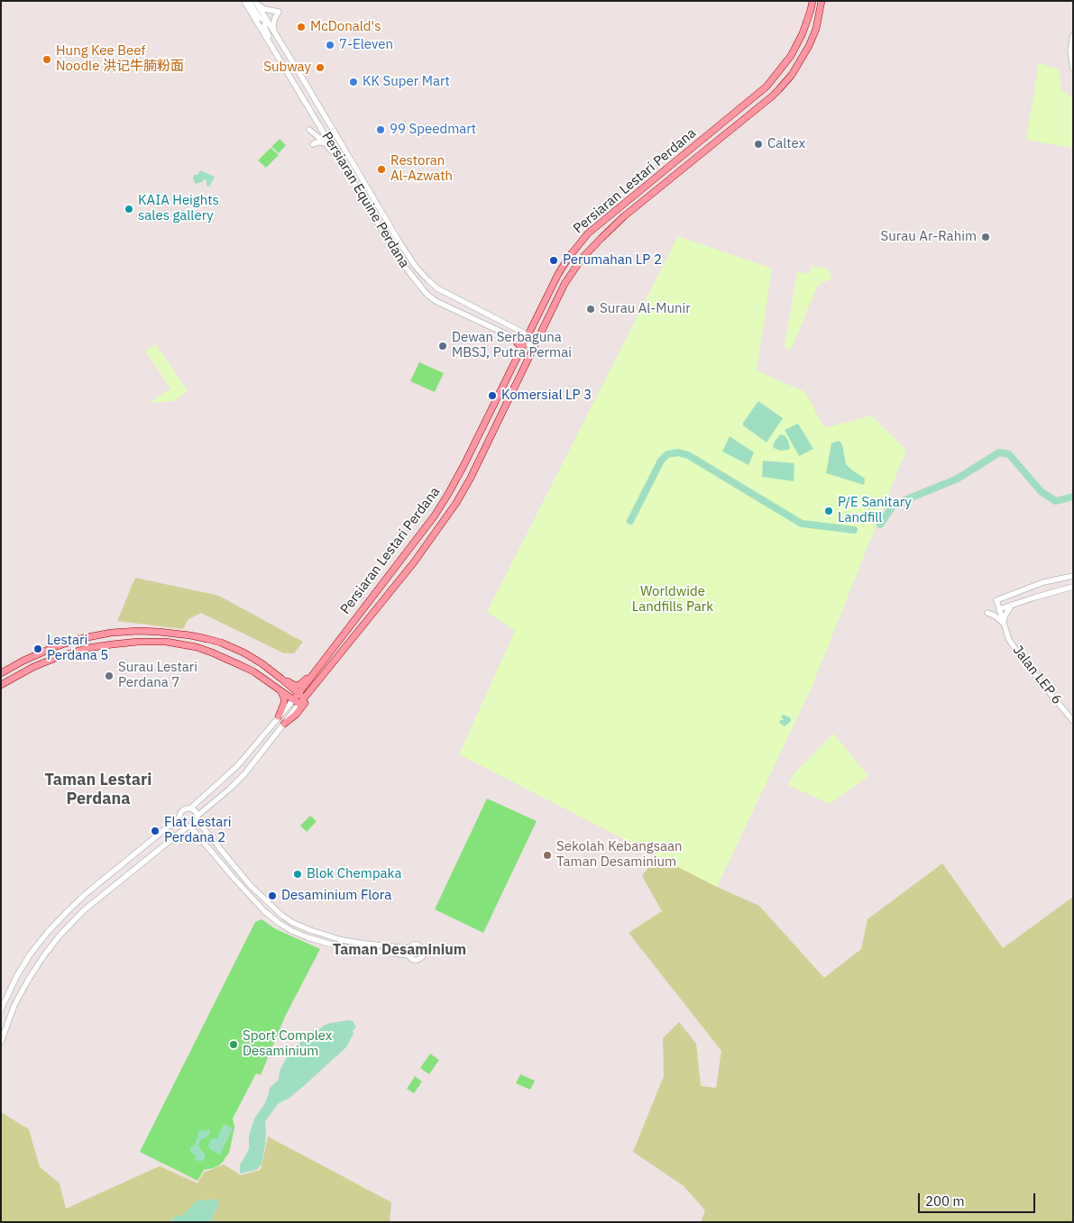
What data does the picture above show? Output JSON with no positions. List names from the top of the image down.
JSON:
{
  "streets": {
    "main road": ["Persiaran Lestari Perdana"],
    "street": ["Persiaran Equine Perdana", "Jalan LEP 6"]
  },
  "crossings": [
    ["Persiaran Lestari Perdana", "Persiaran Equine Perdana"]
  ],
  "districts": ["Taman Lestari Perdana", "Taman Desaminium"],
  "parks": ["Worldwide Landfills Park"],
  "places": [
    "McDonald's",
    "7-Eleven",
    "Hung Kee Beef Noodle 洪记牛腩粉面",
    "Subway",
    "KK Super Mart",
    "99 Speedmart",
    "Caltex",
    "Restoran Al-Azwath",
    "KAIA Heights sales gallery",
    "Surau Ar-Rahim",
    "Perumahan LP 2",
    "Surau Al-Munir",
    "Dewan Serbaguna MBSJ, Putra Permai",
    "Komersial LP 3",
    "P/E Sanitary Landfill",
    "Lestari Perdana 5",
    "Surau Lestari Perdana 7",
    "Flat Lestari Perdana 2",
    "Sekolah Kebangsaan Taman Desaminium",
    "Blok Chempaka",
    "Desaminium Flora",
    "Sport Complex Desaminium"
  ],
  "scale_bar": "200 m"
}
